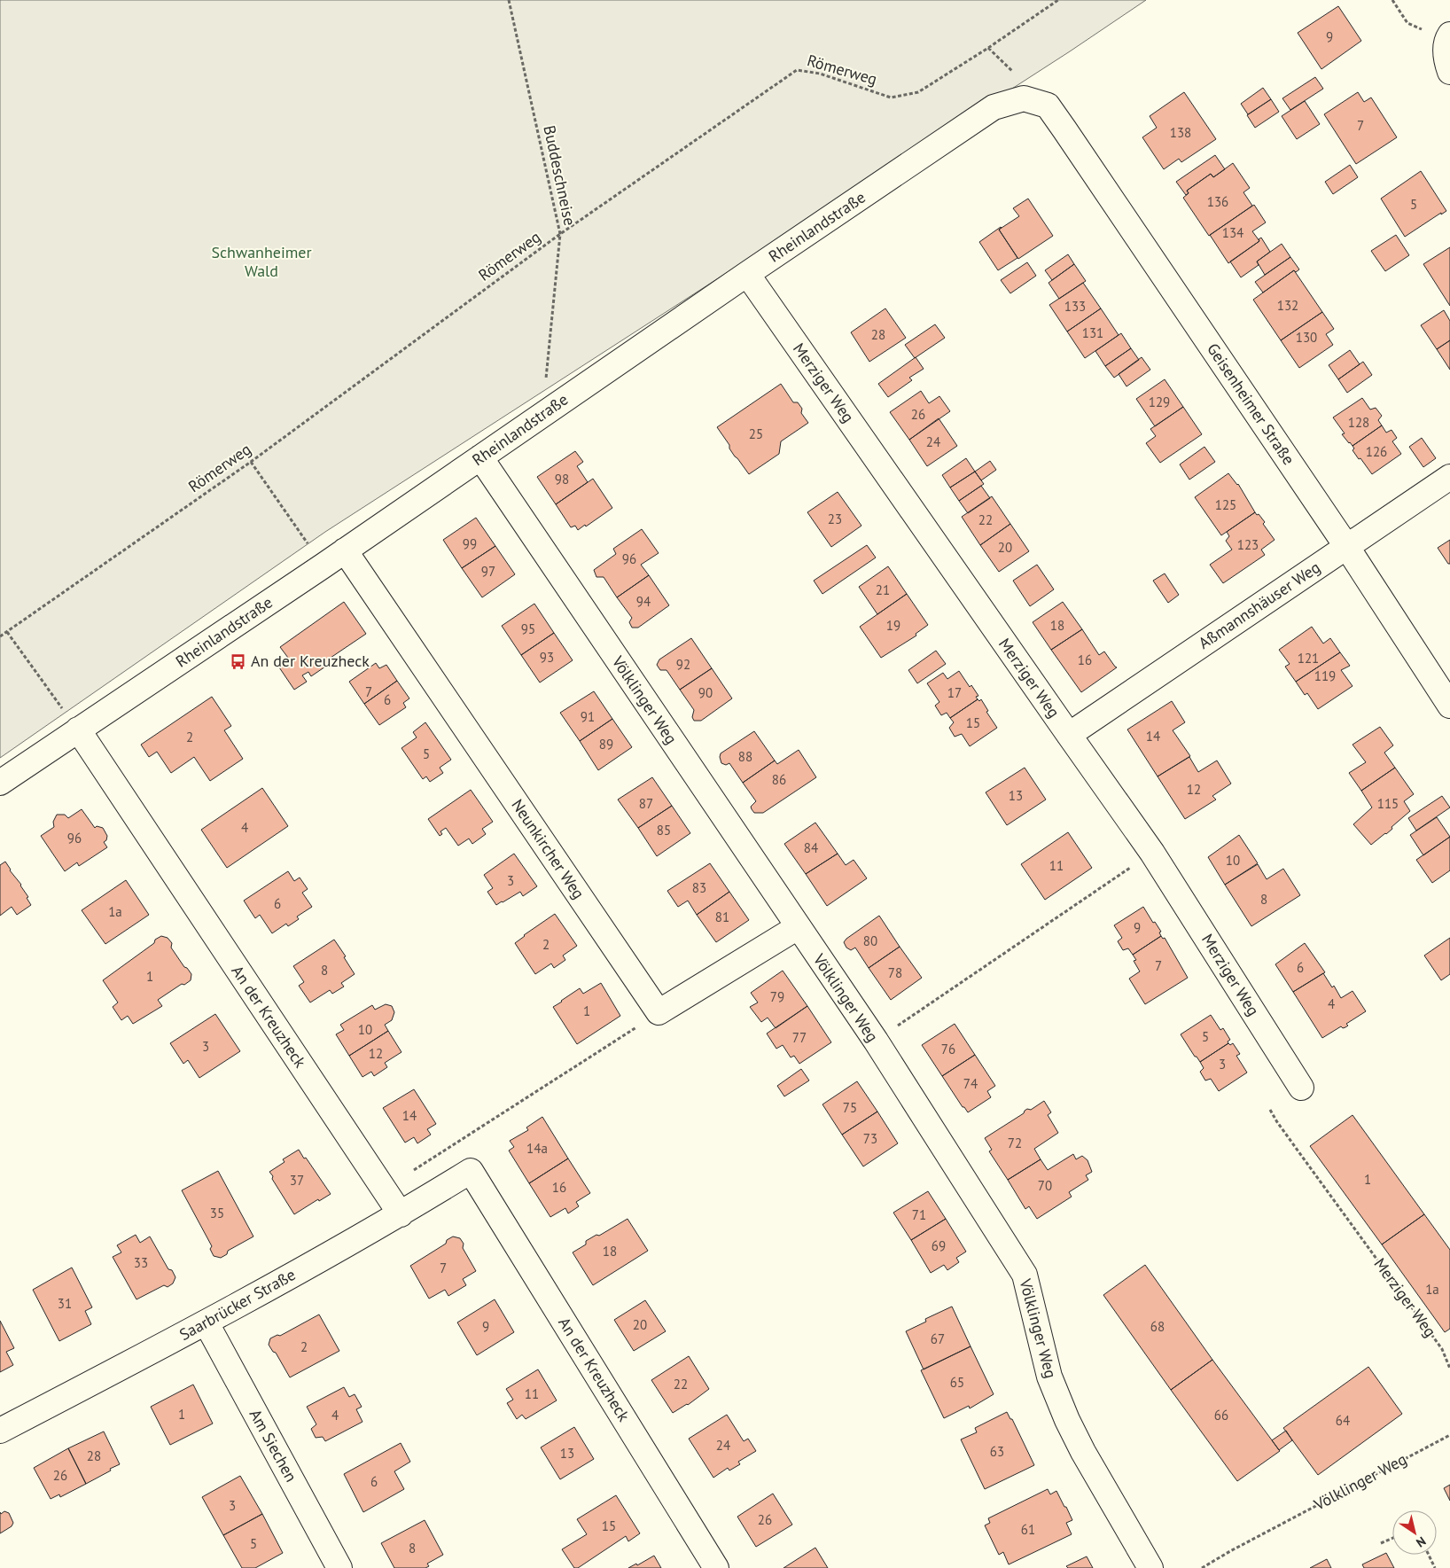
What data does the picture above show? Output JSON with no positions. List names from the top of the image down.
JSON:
{
  "streets": {
    "street": [
      "Rheinlandstraße",
      "Merziger Weg",
      "Geisenheimer Straße",
      "Aßmannshäuser Weg",
      "Völklinger Weg",
      "Neunkircher Weg",
      "An der Kreuzheck",
      "Saarbrücker Straße",
      "Am Siechen"
    ],
    "path": ["Römerweg", "Buddeschneise"]
  },
  "crossings": [
    ["Römerweg", "Buddeschneise"],
    ["Buddeschneise", "Rheinlandstraße"],
    ["Rheinlandstraße", "Merziger Weg"],
    ["Rheinlandstraße", "Geisenheimer Straße"],
    ["Rheinlandstraße", "Völklinger Weg"],
    ["Rheinlandstraße", "Neunkircher Weg"],
    ["Rheinlandstraße", "An der Kreuzheck"],
    ["Merziger Weg", "Aßmannshäuser Weg"],
    ["Geisenheimer Straße", "Aßmannshäuser Weg"],
    ["An der Kreuzheck", "Saarbrücker Straße"],
    ["Saarbrücker Straße", "Am Siechen"]
  ],
  "parks": ["Schwanheimer Wald"],
  "places": {
    "bus stop": ["An der Kreuzheck"]
  },
  "house_numbers": [
    "9",
    "7",
    "138",
    "136",
    "5",
    "134",
    "132",
    "133",
    "131",
    "28",
    "130",
    "129",
    "26",
    "128",
    "25",
    "24",
    "126",
    "98",
    "125",
    "23",
    "22",
    "99",
    "123",
    "20",
    "96",
    "97",
    "21",
    "94",
    "19",
    "18",
    "95",
    "93",
    "121",
    "16",
    "92",
    "119",
    "7",
    "90",
    "17",
    "6",
    "91",
    "15",
    "14",
    "2",
    "89",
    "5",
    "88",
    "86",
    "12",
    "13",
    "87",
    "115",
    "4",
    "85",
    "96",
    "84",
    "10",
    "11",
    "3",
    "83",
    "8",
    "6",
    "1a",
    "81",
    "9",
    "80",
    "2",
    "7",
    "6",
    "8",
    "78",
    "1",
    "79",
    "4",
    "1",
    "10",
    "5",
    "77",
    "3",
    "76",
    "12",
    "3",
    "74",
    "75",
    "14",
    "73",
    "72",
    "14a",
    "1",
    "37",
    "70",
    "16",
    "35",
    "71",
    "69",
    "18",
    "33",
    "7",
    "1a",
    "31",
    "20",
    "9",
    "68",
    "67",
    "2",
    "65",
    "22",
    "11",
    "1",
    "4",
    "66",
    "64",
    "24",
    "63",
    "13",
    "28",
    "26",
    "6",
    "3",
    "26",
    "15",
    "61",
    "5",
    "8"
  ],
  "north": "bottom right"
}
